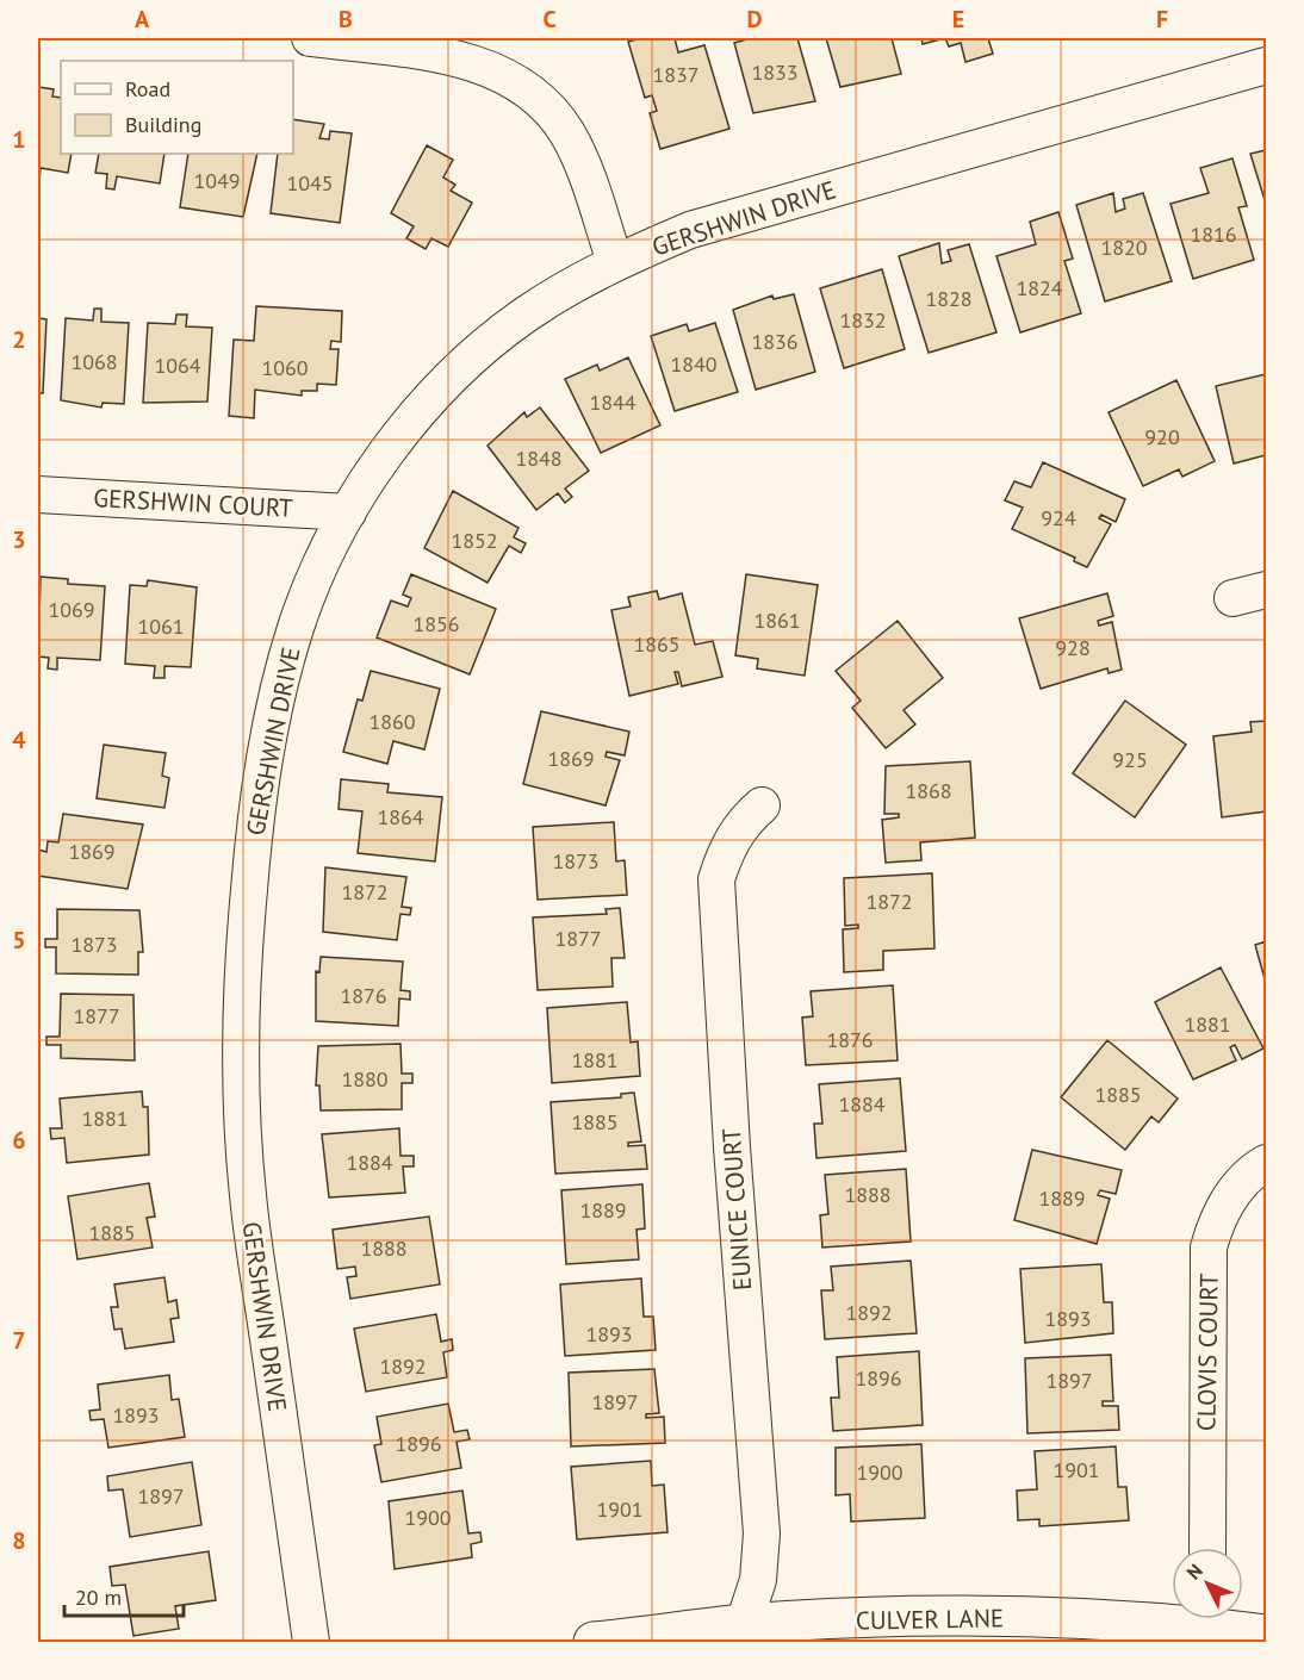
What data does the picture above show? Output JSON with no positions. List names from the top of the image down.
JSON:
{
  "streets": {
    "street": [
      "GERSHWIN DRIVE",
      "GERSHWIN COURT",
      "EUNICE COURT",
      "CLOVIS COURT",
      "CULVER LANE"
    ]
  },
  "crossings": [
    ["GERSHWIN DRIVE", "GERSHWIN COURT"],
    ["EUNICE COURT", "CULVER LANE"]
  ],
  "house_numbers": [
    "1833",
    "1837",
    "1049",
    "1045",
    "1816",
    "1820",
    "1824",
    "1828",
    "1832",
    "1836",
    "1068",
    "1840",
    "1064",
    "1060",
    "1844",
    "920",
    "1848",
    "924",
    "1852",
    "1069",
    "1861",
    "1856",
    "1061",
    "1865",
    "928",
    "1860",
    "1869",
    "925",
    "1868",
    "1864",
    "1869",
    "1873",
    "1872",
    "1872",
    "1877",
    "1873",
    "1876",
    "1877",
    "1881",
    "1876",
    "1881",
    "1880",
    "1885",
    "1884",
    "1881",
    "1885",
    "1884",
    "1888",
    "1889",
    "1889",
    "1885",
    "1888",
    "1892",
    "1893",
    "1893",
    "1892",
    "1896",
    "1897",
    "1897",
    "1893",
    "1896",
    "1901",
    "1900",
    "1897",
    "1901",
    "1900"
  ],
  "legend": ["Road", "Building"],
  "scale_bar": "20 m",
  "north": "top left",
  "grid": {
    "columns": [
      "A",
      "B",
      "C",
      "D",
      "E",
      "F"
    ],
    "rows": [
      "1",
      "2",
      "3",
      "4",
      "5",
      "6",
      "7",
      "8"
    ]
  }
}
